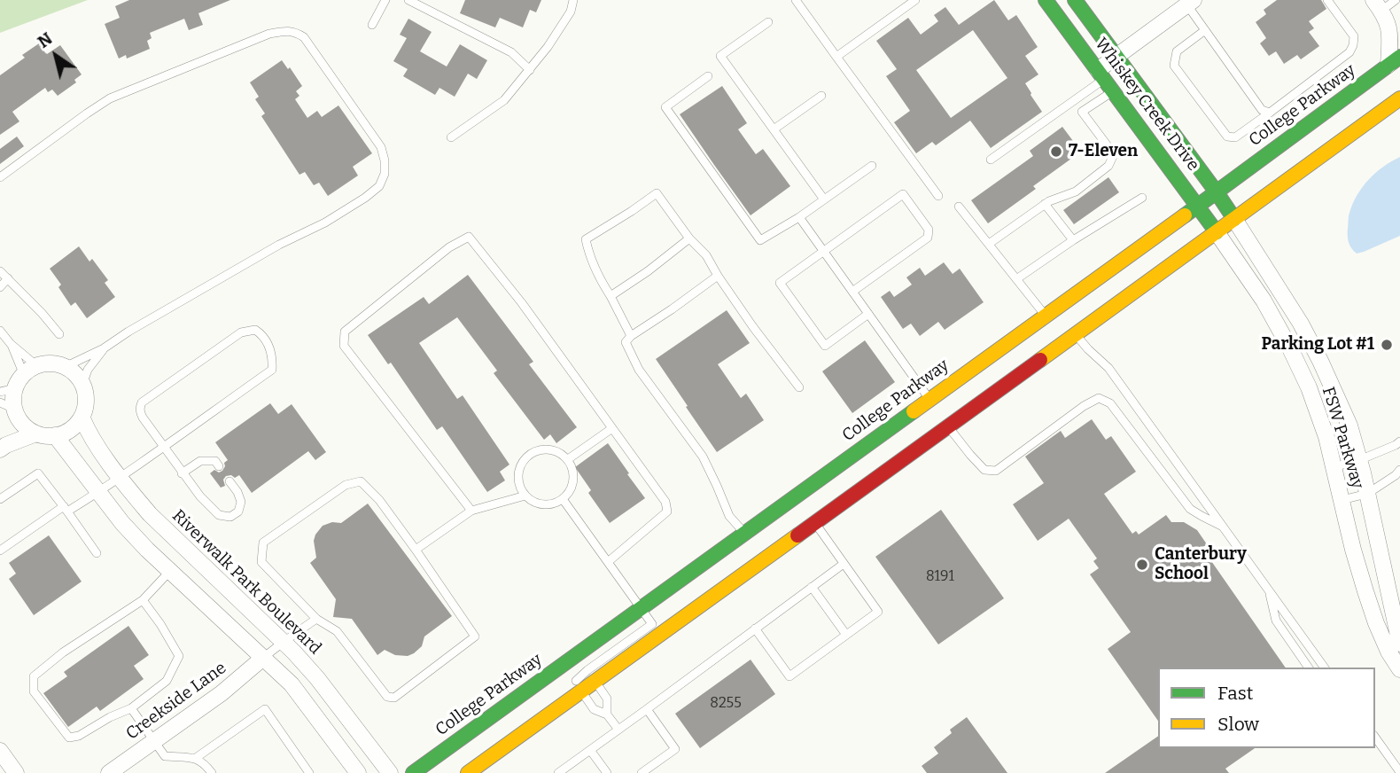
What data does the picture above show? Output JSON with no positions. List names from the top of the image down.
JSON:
{
  "streets": {
    "main road": ["Whiskey Creek Drive", "College Parkway"],
    "street": ["FSW Parkway", "Riverwalk Park Boulevard", "Creekside Lane"]
  },
  "crossings": [
    ["Whiskey Creek Drive", "College Parkway"],
    ["Whiskey Creek Drive", "FSW Parkway"]
  ],
  "places": ["7-Eleven", "Parking Lot #1", "Canterbury School"],
  "house_numbers": ["8191", "8255"],
  "legend": ["Fast", "Slow"],
  "north": "top left"
}
